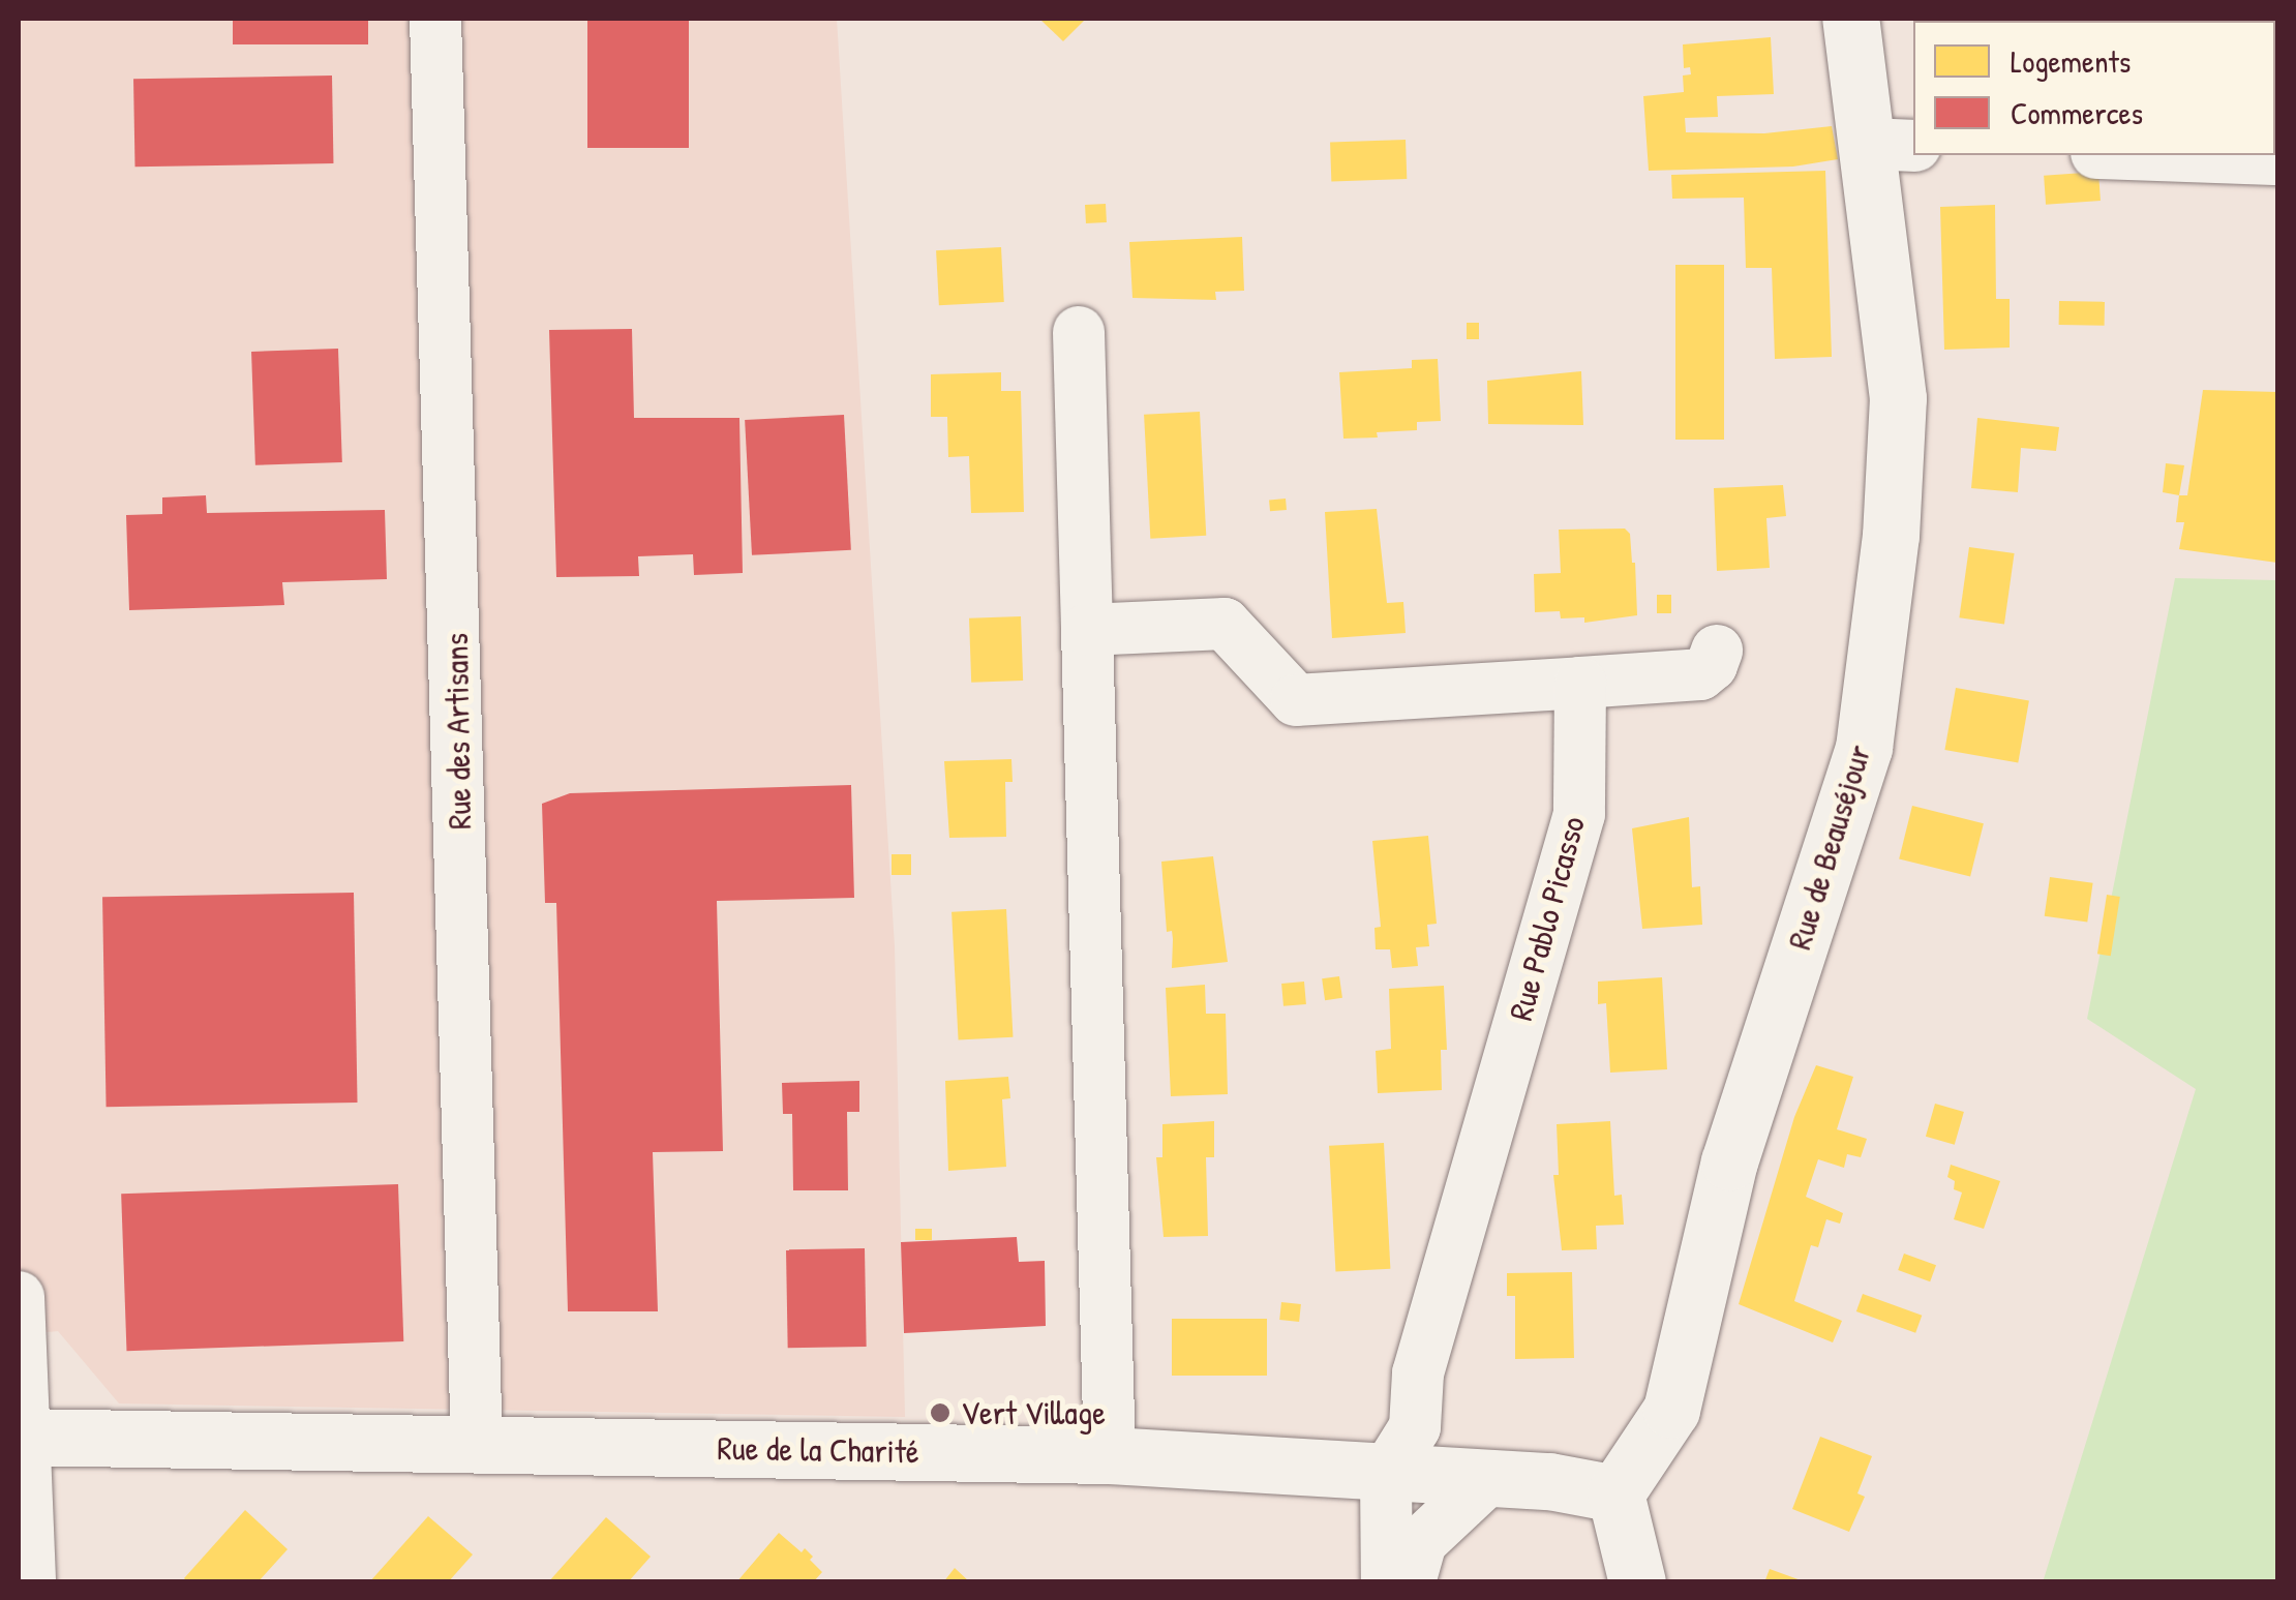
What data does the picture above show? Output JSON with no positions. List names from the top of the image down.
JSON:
{
  "streets": {
    "street": [
      "Rue des Artisans",
      "Rue de Beauséjour",
      "Rue Pablo Picasso",
      "Rue de la Charité"
    ]
  },
  "crossings": [
    ["Rue des Artisans", "Rue de la Charité"],
    ["Rue de Beauséjour", "Rue de la Charité"],
    ["Rue Pablo Picasso", "Rue de la Charité"]
  ],
  "places": ["Vert Village"],
  "legend": ["Logements", "Commerces"]
}
